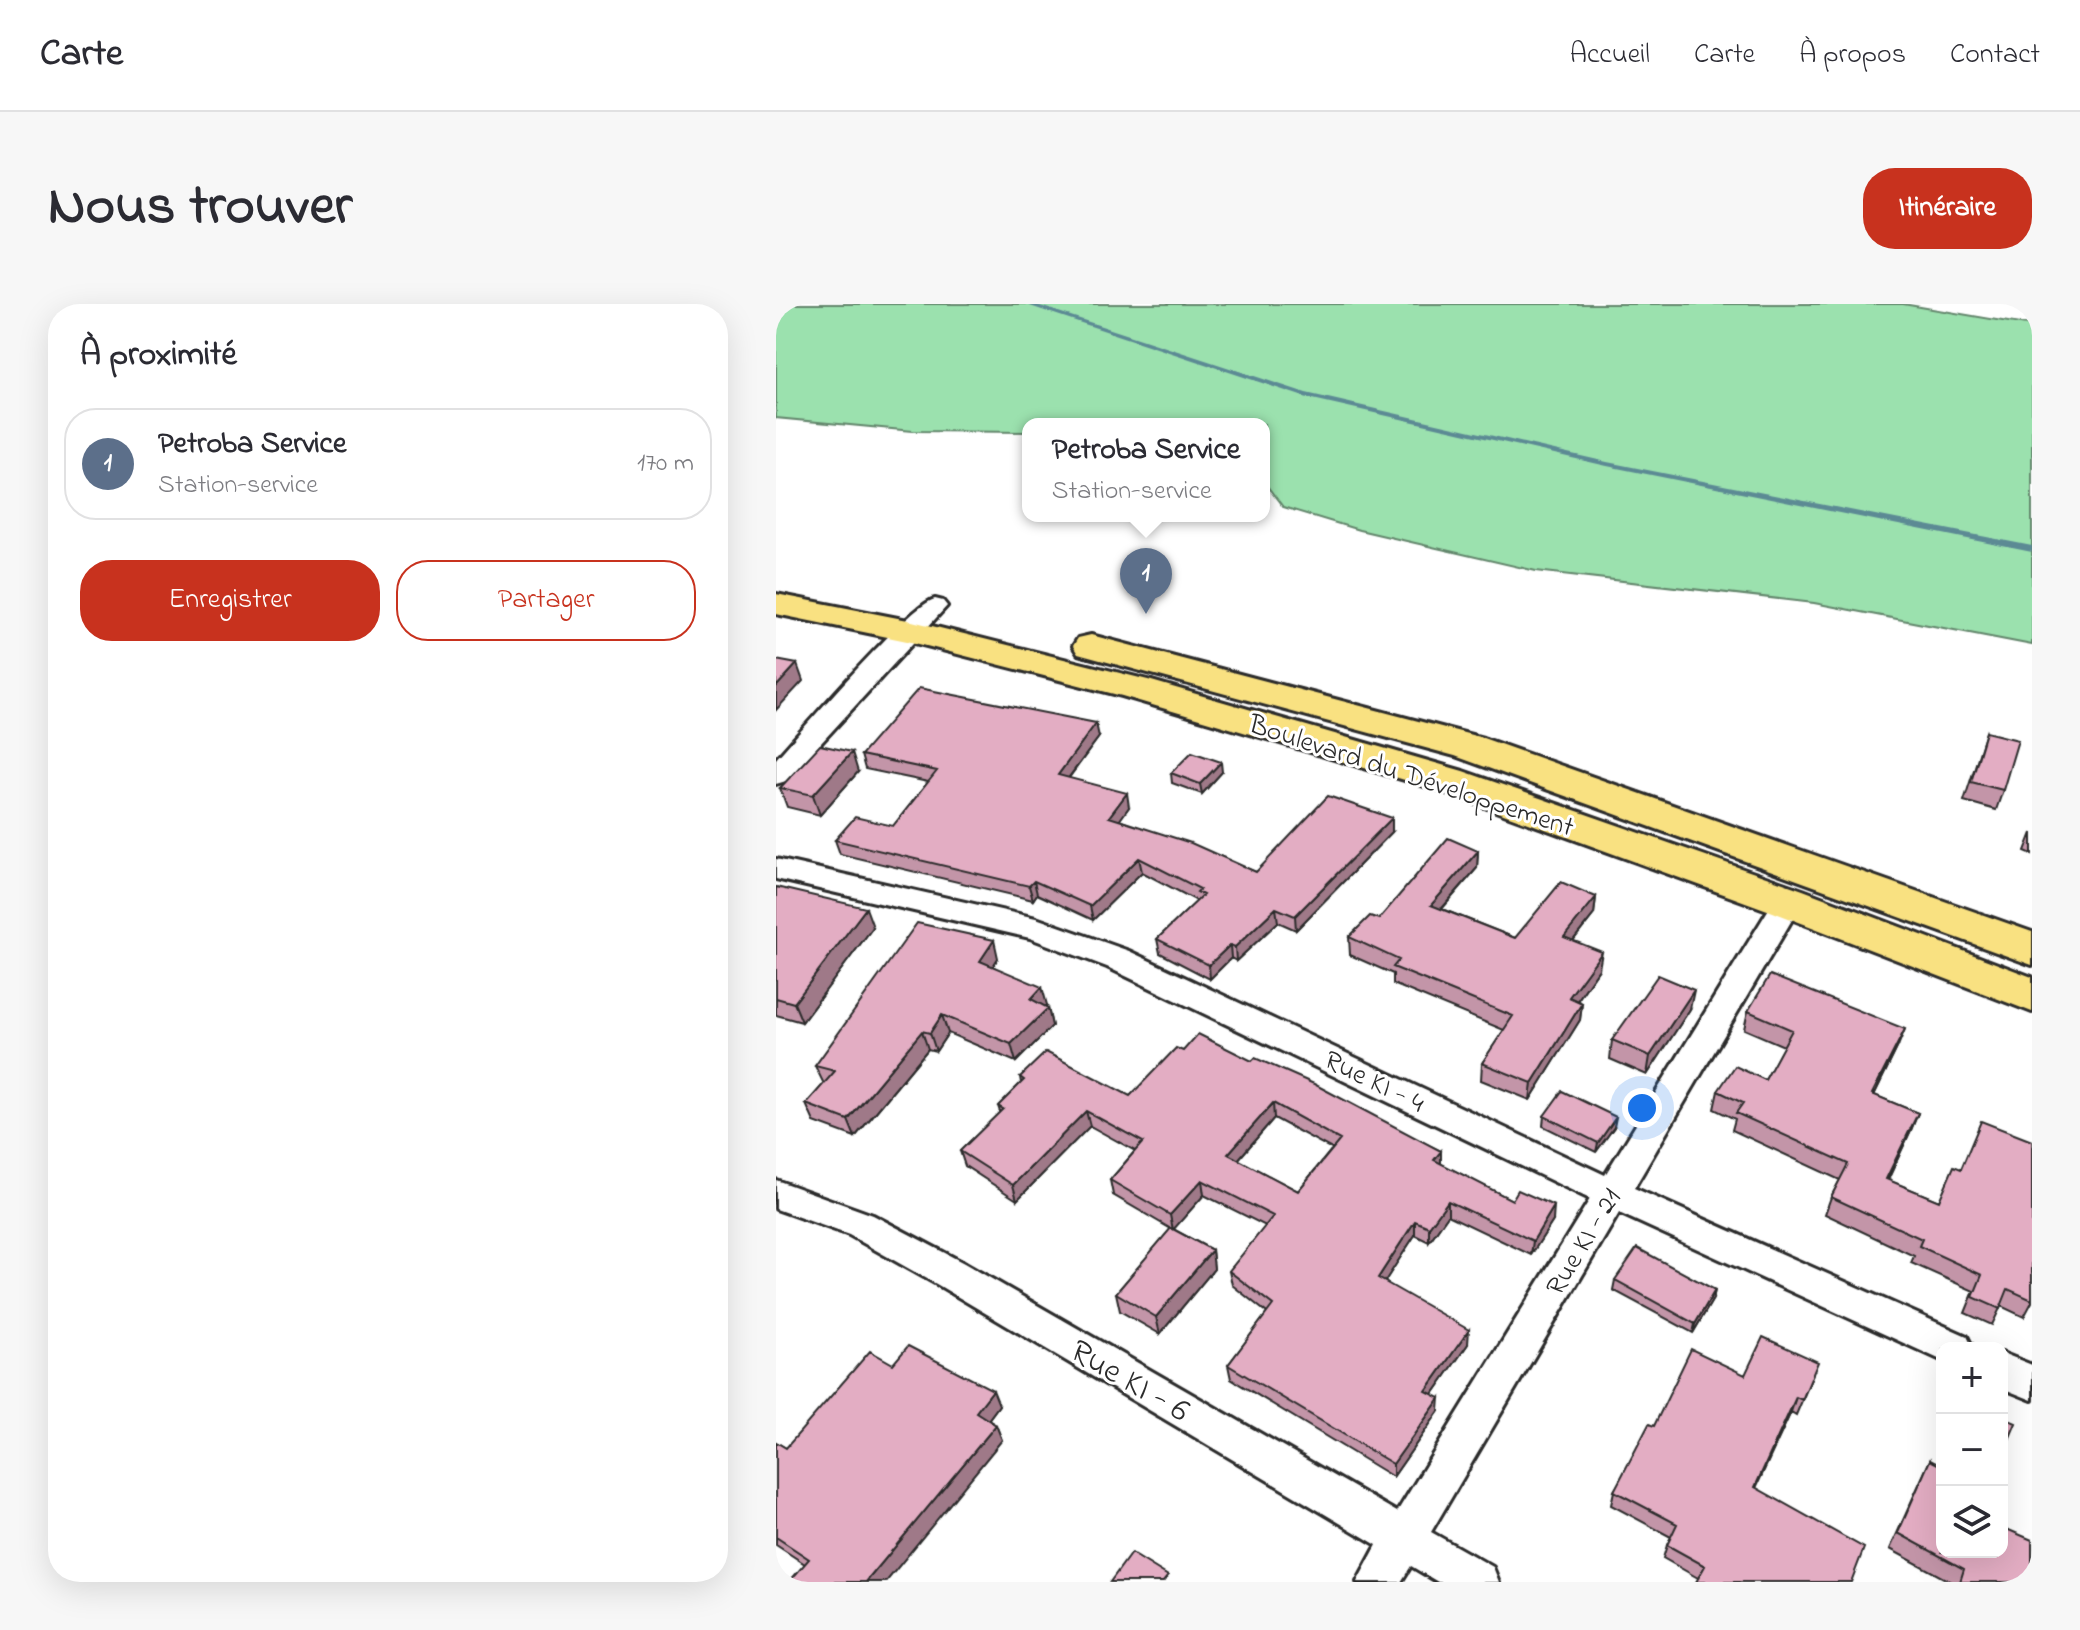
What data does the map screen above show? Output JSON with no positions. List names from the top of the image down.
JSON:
{
  "streets": {
    "highway": ["Boulevard du Développement"],
    "street": ["Rue KI - 4", "Rue KI - 21", "Rue KI - 6"]
  },
  "crossings": [
    ["Boulevard du Développement", "Rue KI - 21"],
    ["Rue KI - 4", "Rue KI - 21"],
    ["Rue KI - 21", "Rue KI - 6"]
  ],
  "page": {
    "header": "Carte",
    "nav": [
      "Accueil",
      "Carte",
      "À propos",
      "Contact"
    ],
    "title": "Nous trouver",
    "buttons": [
      "Itinéraire",
      ["Enregistrer", "Partager"]
    ],
    "heading": "À proximité",
    "list": [
      {
        "mark": "1",
        "name": "Petroba Service",
        "note": "Station-service",
        "value": "170 m"
      }
    ],
    "popup": ["Petroba Service", "Station-service"],
    "pins": "1",
    "map_buttons": ["+", "−"]
  }
}
